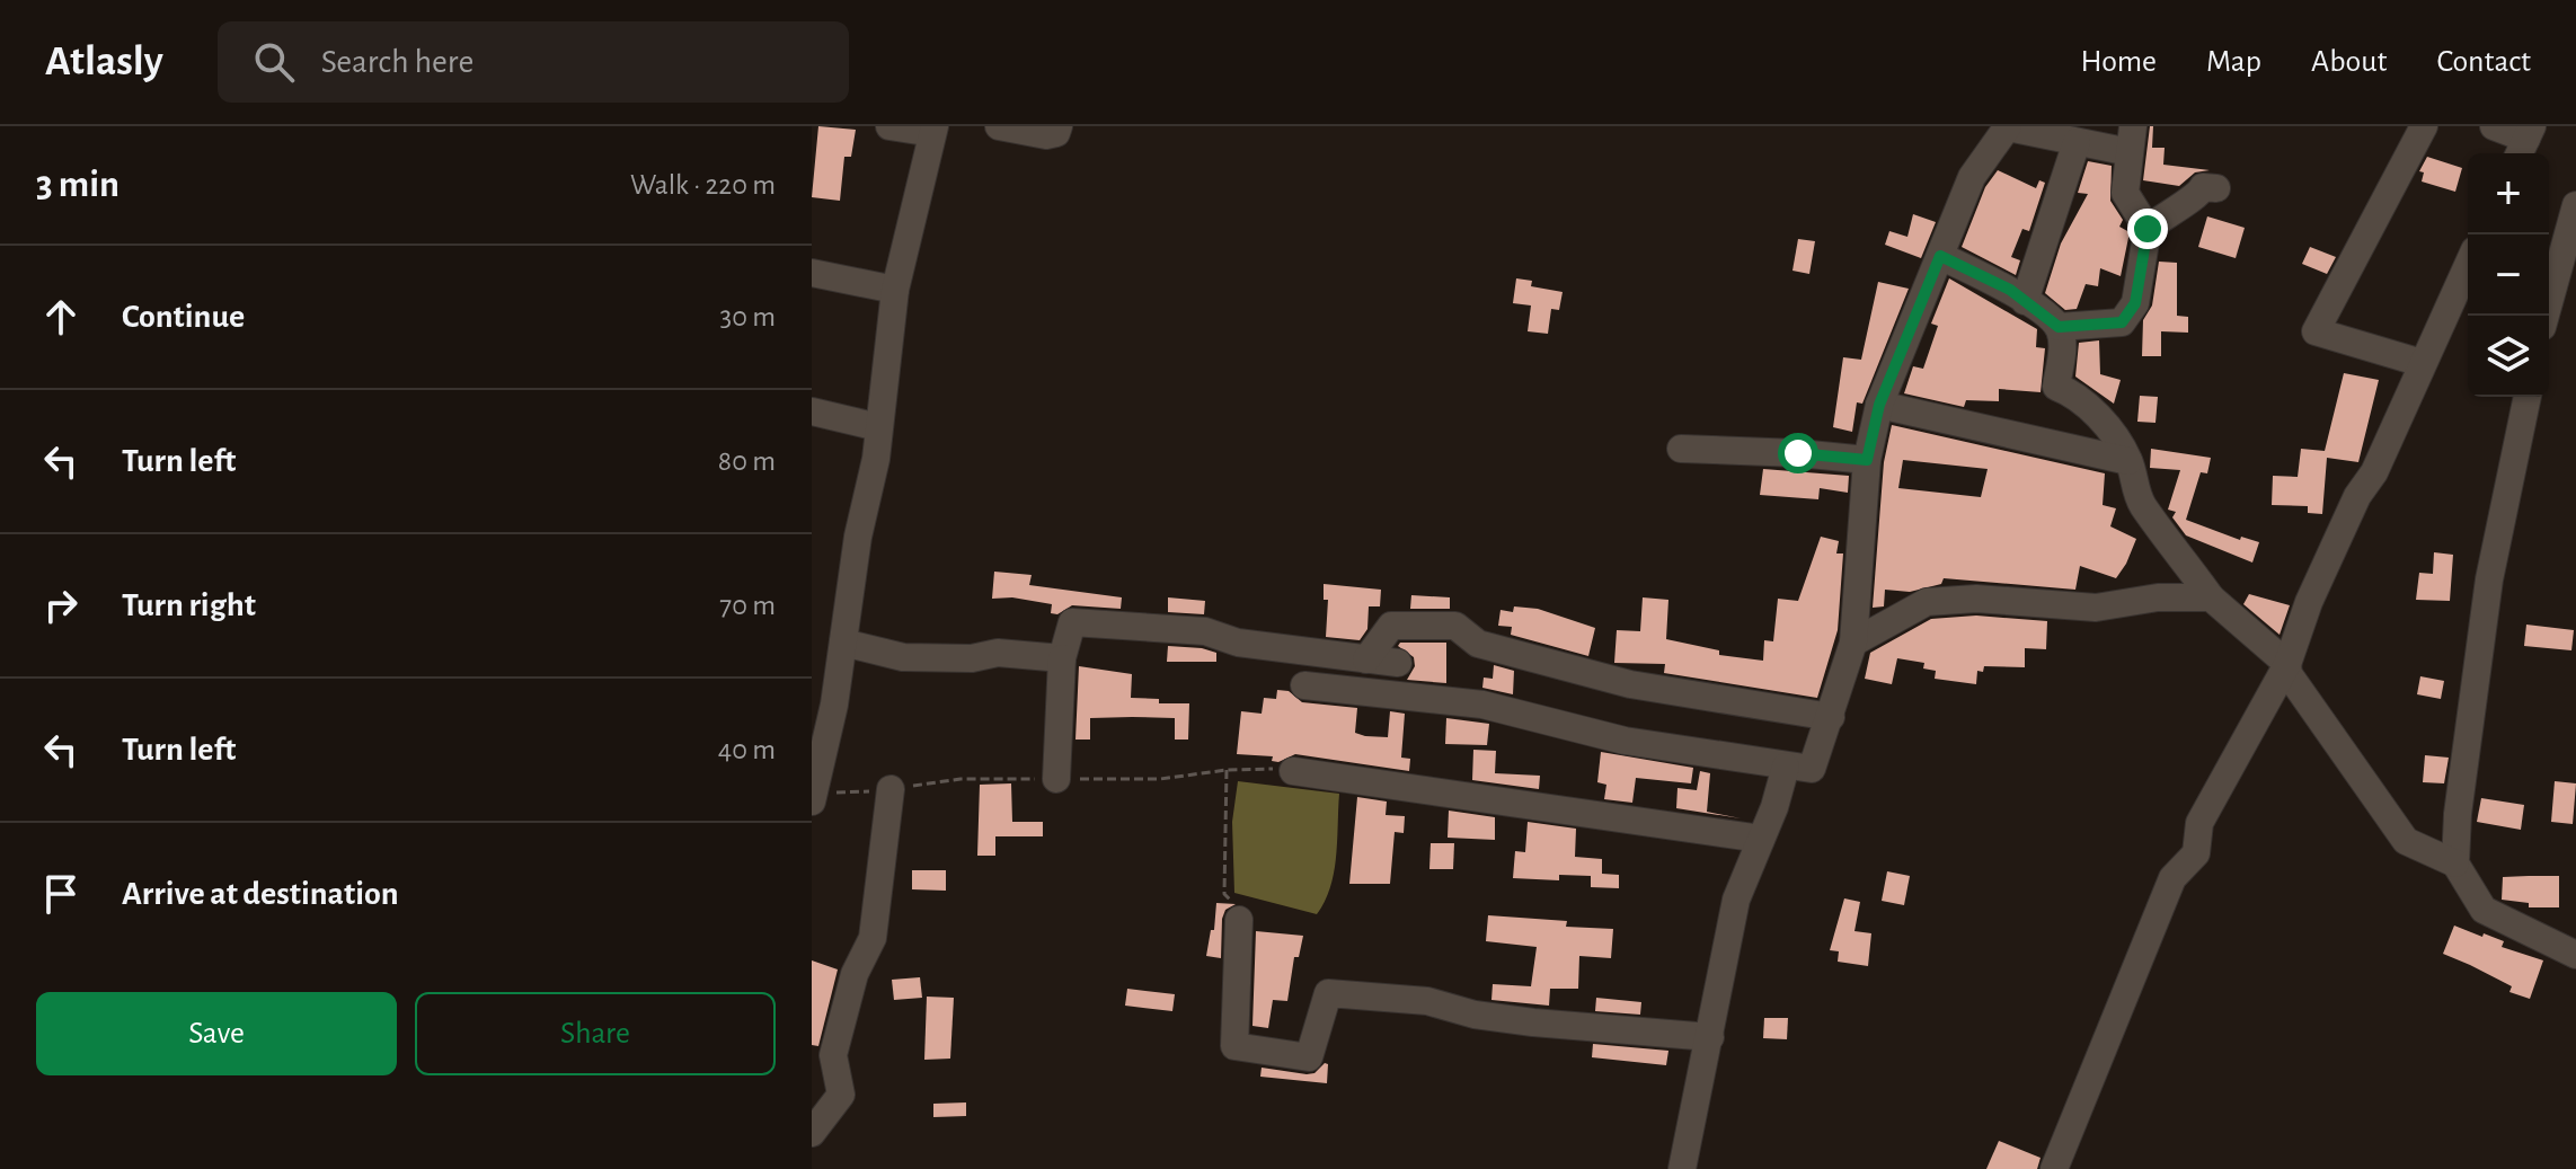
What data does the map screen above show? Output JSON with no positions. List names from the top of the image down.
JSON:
{
  "page": {
    "header": "Atlasly",
    "search": "Search here",
    "nav": [
      "Home",
      "Map",
      "About",
      "Contact"
    ],
    "heading": ["3 min", "Walk · 220 m"],
    "map_buttons": ["+", "−"],
    "list": [
      ["Continue", "30 m"],
      ["Turn left", "80 m"],
      ["Turn right", "70 m"],
      ["Turn left", "40 m"],
      "Arrive at destination"
    ],
    "buttons": ["Save", "Share"]
  }
}
